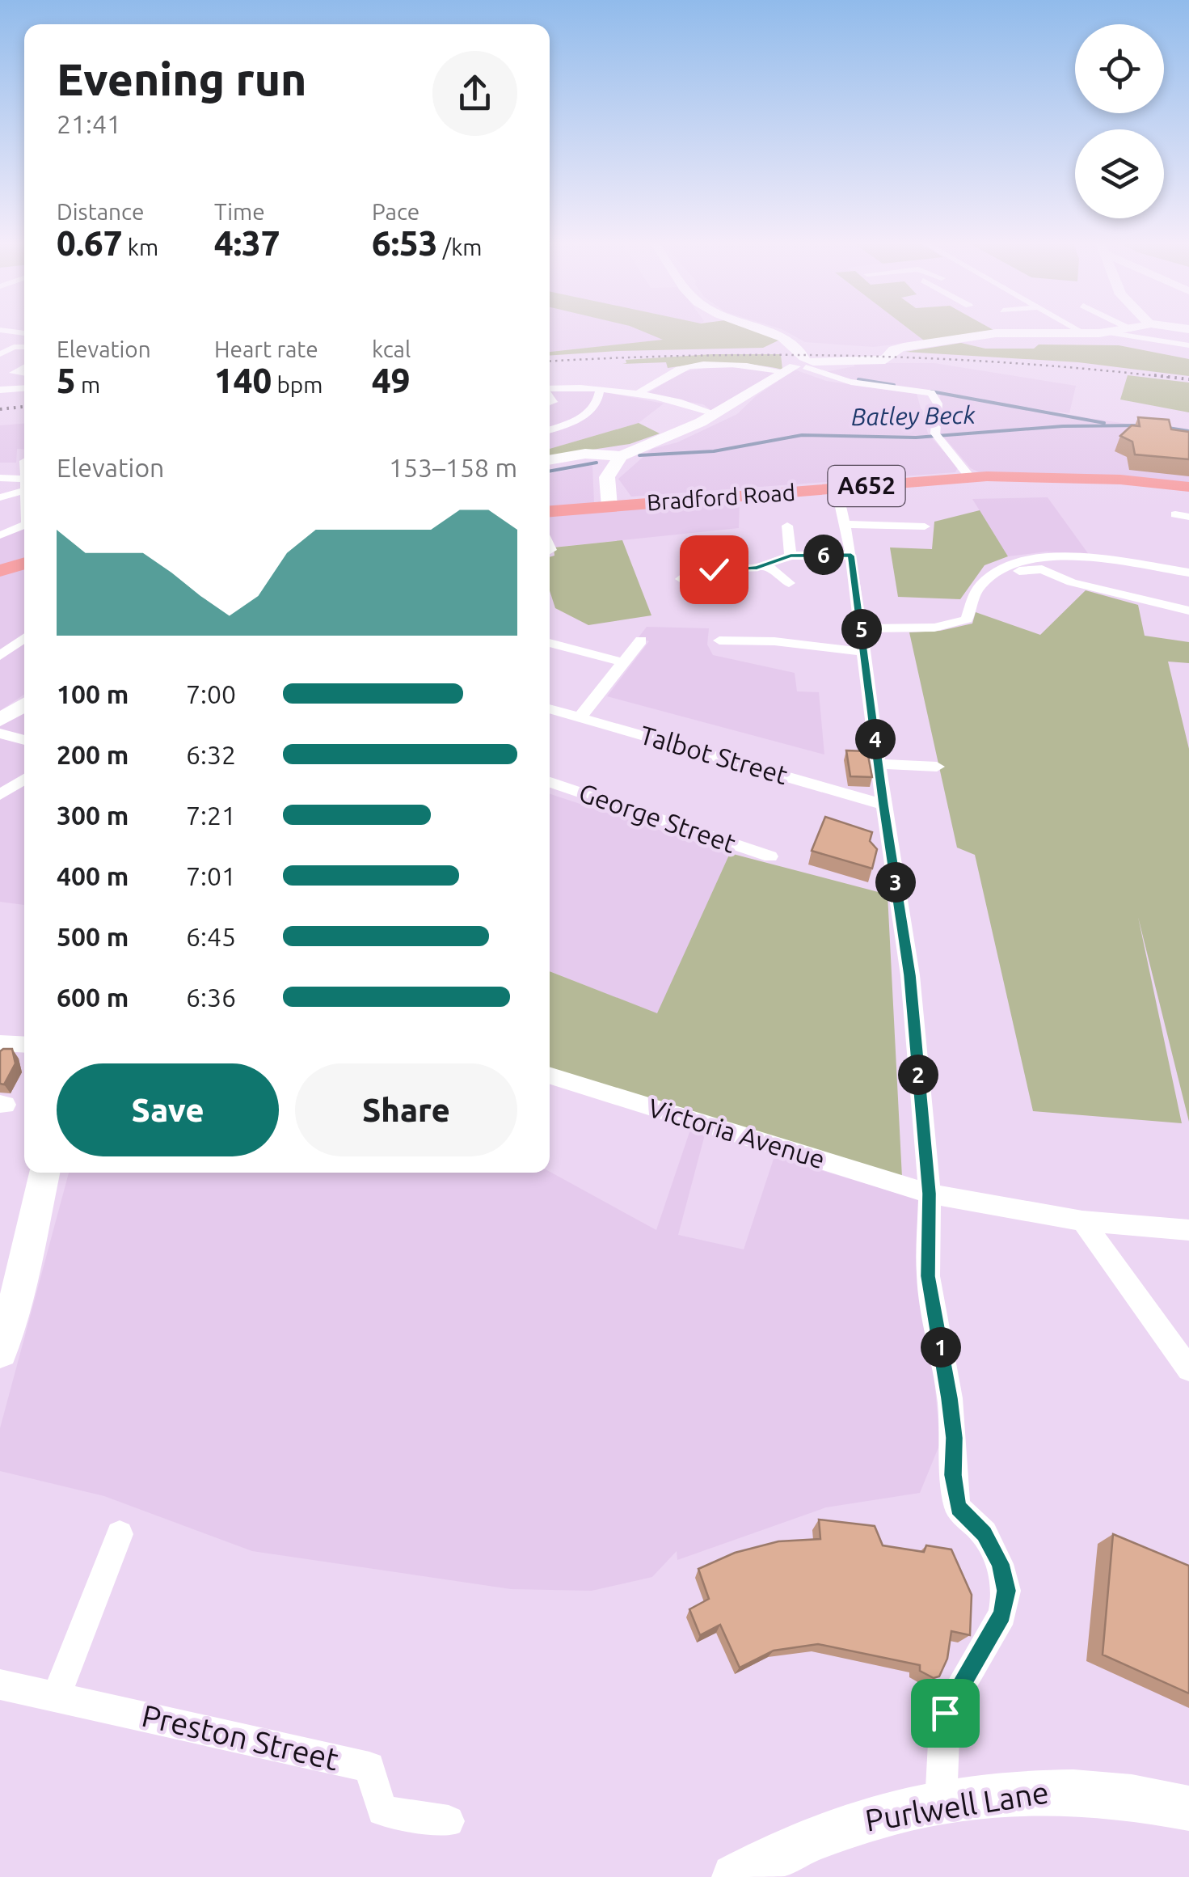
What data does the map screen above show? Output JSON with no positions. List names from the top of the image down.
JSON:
{
  "streets": {
    "main road": ["A652", "Bradford Road"],
    "street": [
      "Talbot Street",
      "George Street",
      "Victoria Avenue",
      "Preston Street",
      "Purlwell Lane"
    ]
  },
  "water": ["Batley Beck"],
  "page": {
    "heading": ["Evening run", "21:41"],
    "stats": [
      ["Distance", "0.67 km"],
      ["Time", "4:37"],
      ["Pace", "6:53 /km"],
      ["Elevation", "5 m"],
      ["Heart rate", "140 bpm"],
      ["kcal", "49"]
    ],
    "chart": ["Elevation", "153–158 m"],
    "pins": [
      "6",
      "5",
      "4",
      "3",
      "2",
      "1"
    ],
    "list": [
      {
        "name": "100 m",
        "note": "7:00"
      },
      {
        "name": "200 m",
        "note": "6:32"
      },
      {
        "name": "300 m",
        "note": "7:21"
      },
      {
        "name": "400 m",
        "note": "7:01"
      },
      {
        "name": "500 m",
        "note": "6:45"
      },
      {
        "name": "600 m",
        "note": "6:36"
      }
    ],
    "buttons": ["Save", "Share"]
  }
}
